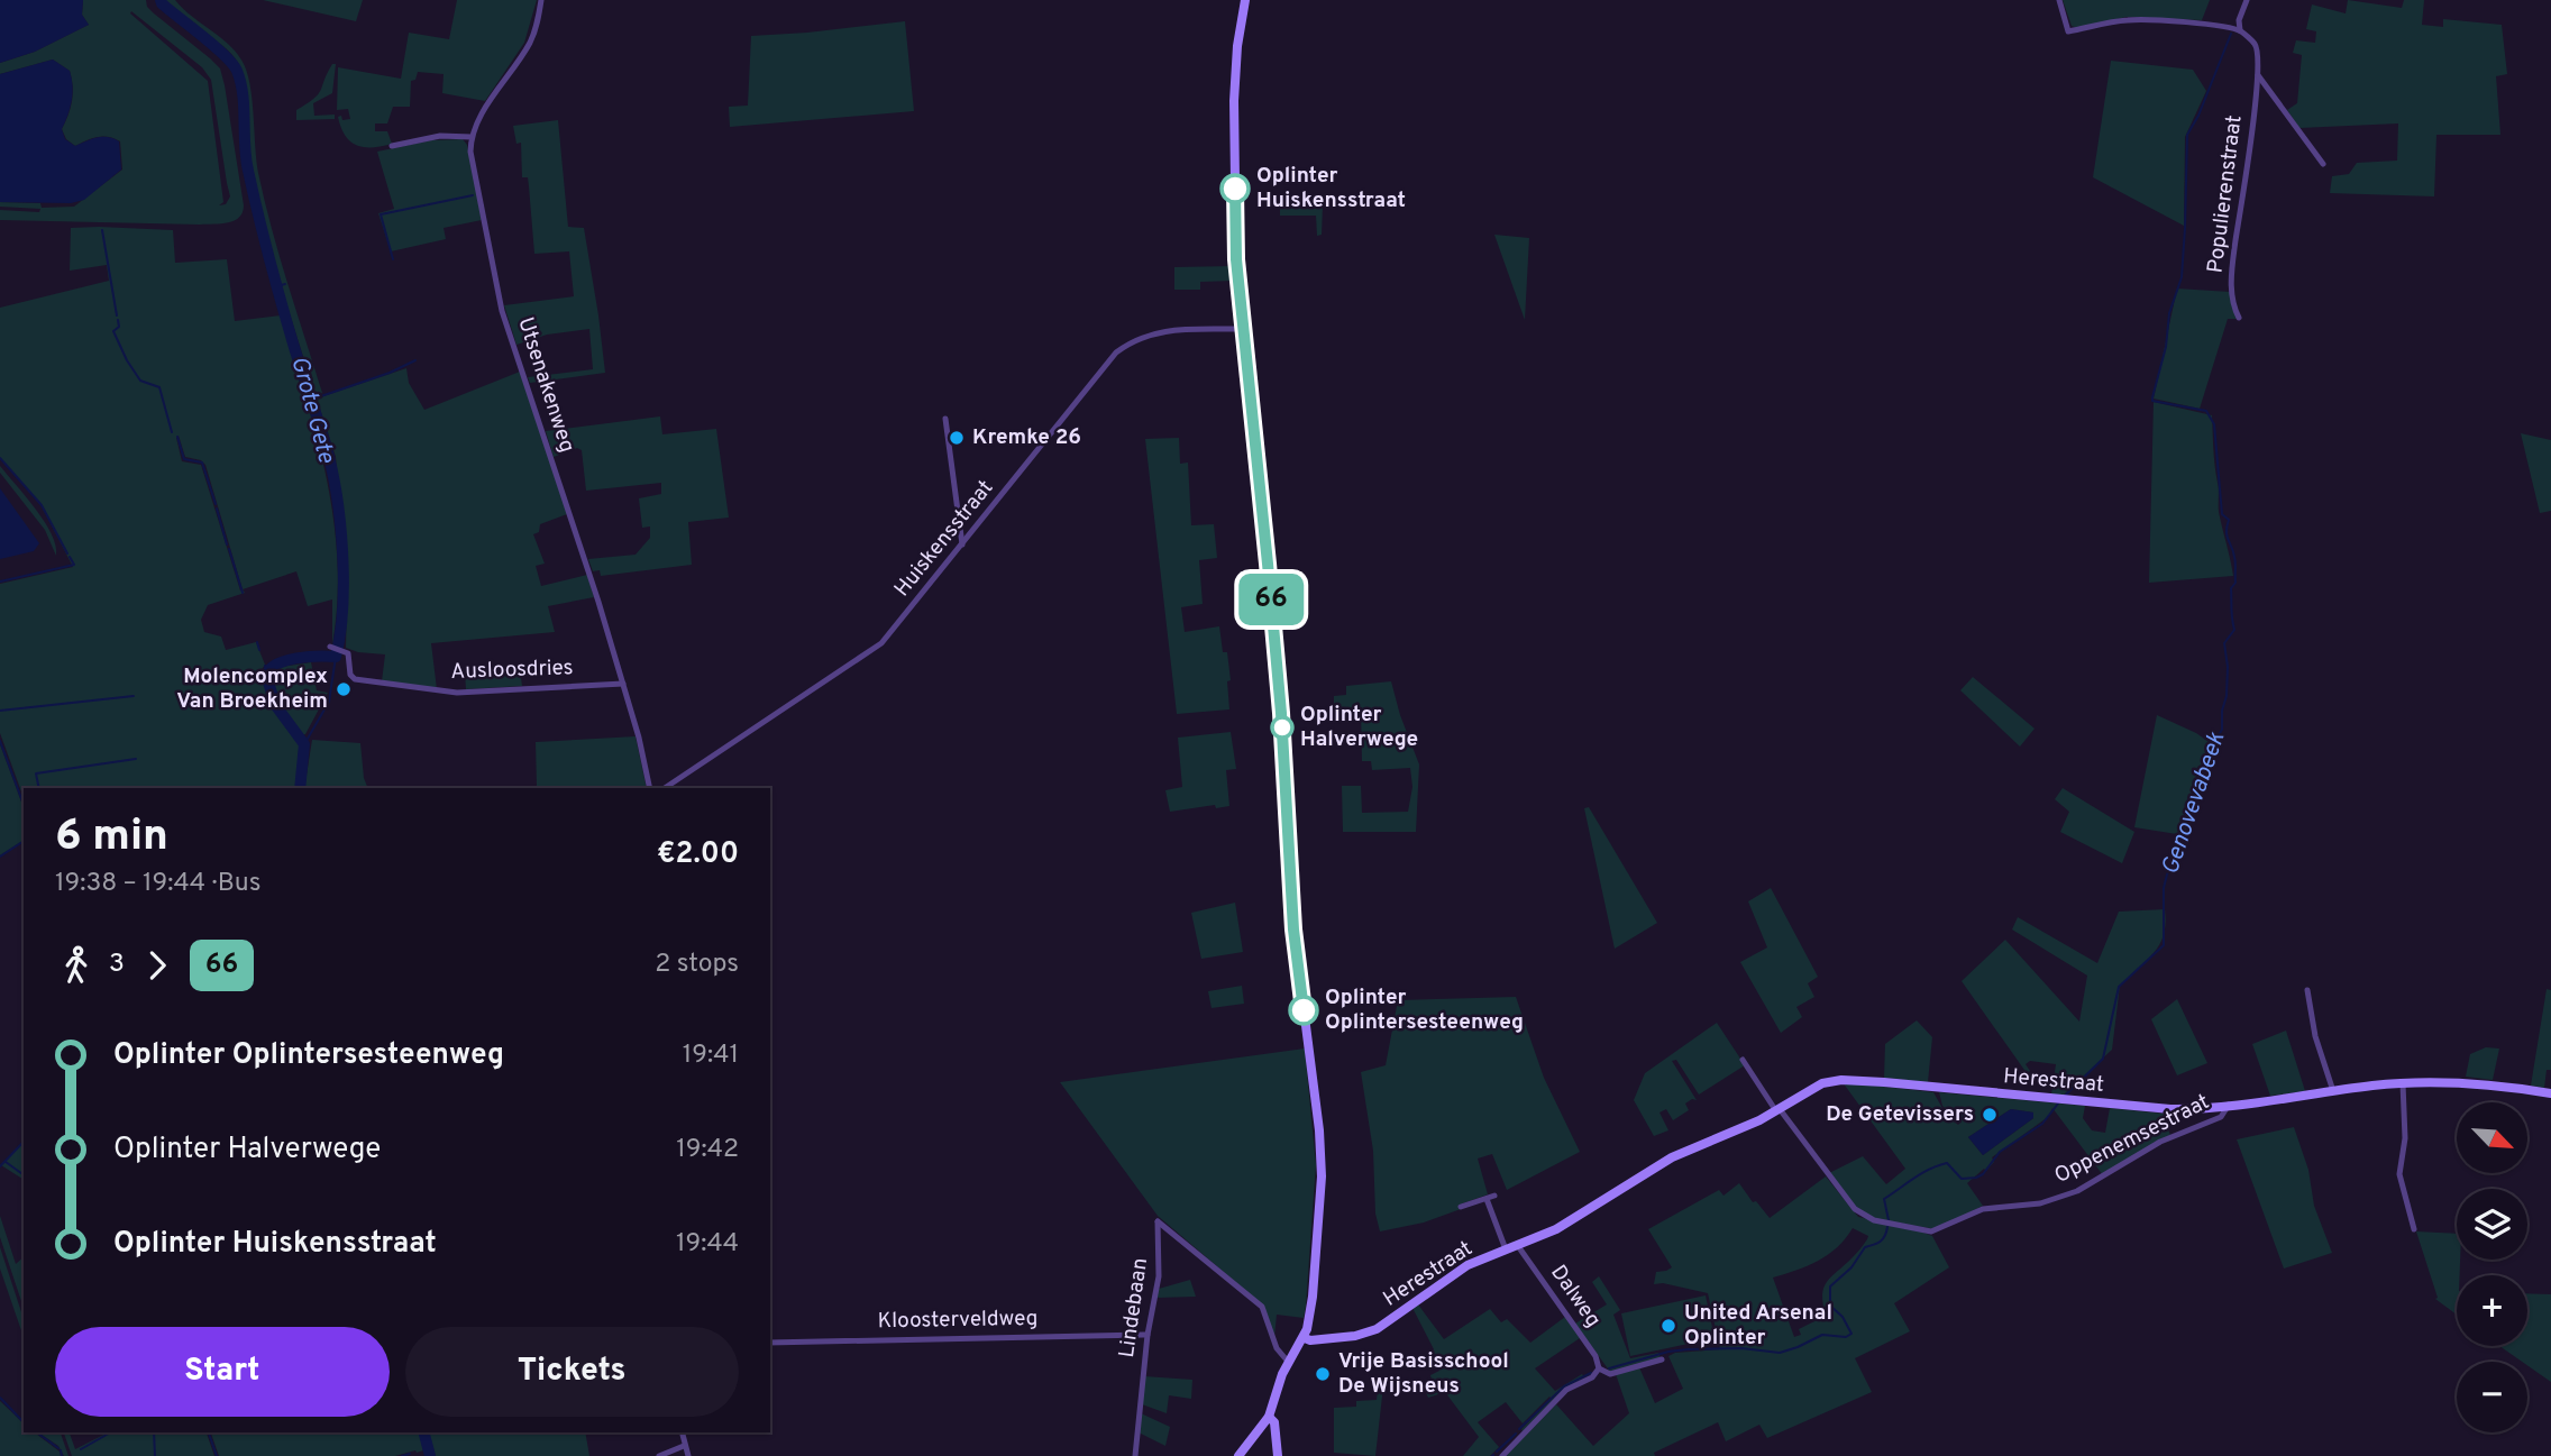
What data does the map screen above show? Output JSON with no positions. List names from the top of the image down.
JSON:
{
  "streets": {
    "street": [
      "Populierenstraat",
      "Utsenakenweg",
      "Huiskensstraat",
      "Ausloosdries",
      "Herestraat",
      "Oppenemsestraat",
      "Dalweg",
      "Lindebaan",
      "Kloosterveldweg"
    ]
  },
  "crossings": [
    ["Utsenakenweg", "Ausloosdries"],
    ["Herestraat", "Oppenemsestraat"],
    ["Herestraat", "Dalweg"],
    ["Lindebaan", "Kloosterveldweg"]
  ],
  "water": ["Grote Gete", "Genovevabeek"],
  "places": [
    "Oplinter Huiskensstraat",
    "Kremke 26",
    "Molencomplex Van Broekheim",
    "Oplinter Halverwege",
    "Oplinter Oplintersesteenweg",
    "De Getevissers",
    "United Arsenal Oplinter",
    "Vrije Basisschool De Wijsneus"
  ],
  "lines": ["bus line 66"],
  "north": "bottom right",
  "page": {
    "on_map": "66",
    "heading": ["6 min", "19:38 – 19:44 · Bus", "€2.00"],
    "legs": ["3", "66", "2 stops"],
    "list": [
      {
        "name": "Oplinter Oplintersesteenweg",
        "value": "19:41"
      },
      {
        "name": "Oplinter Halverwege",
        "value": "19:42"
      },
      {
        "name": "Oplinter Huiskensstraat",
        "value": "19:44"
      }
    ],
    "map_buttons": ["+", "−"],
    "buttons": ["Start", "Tickets"]
  }
}
